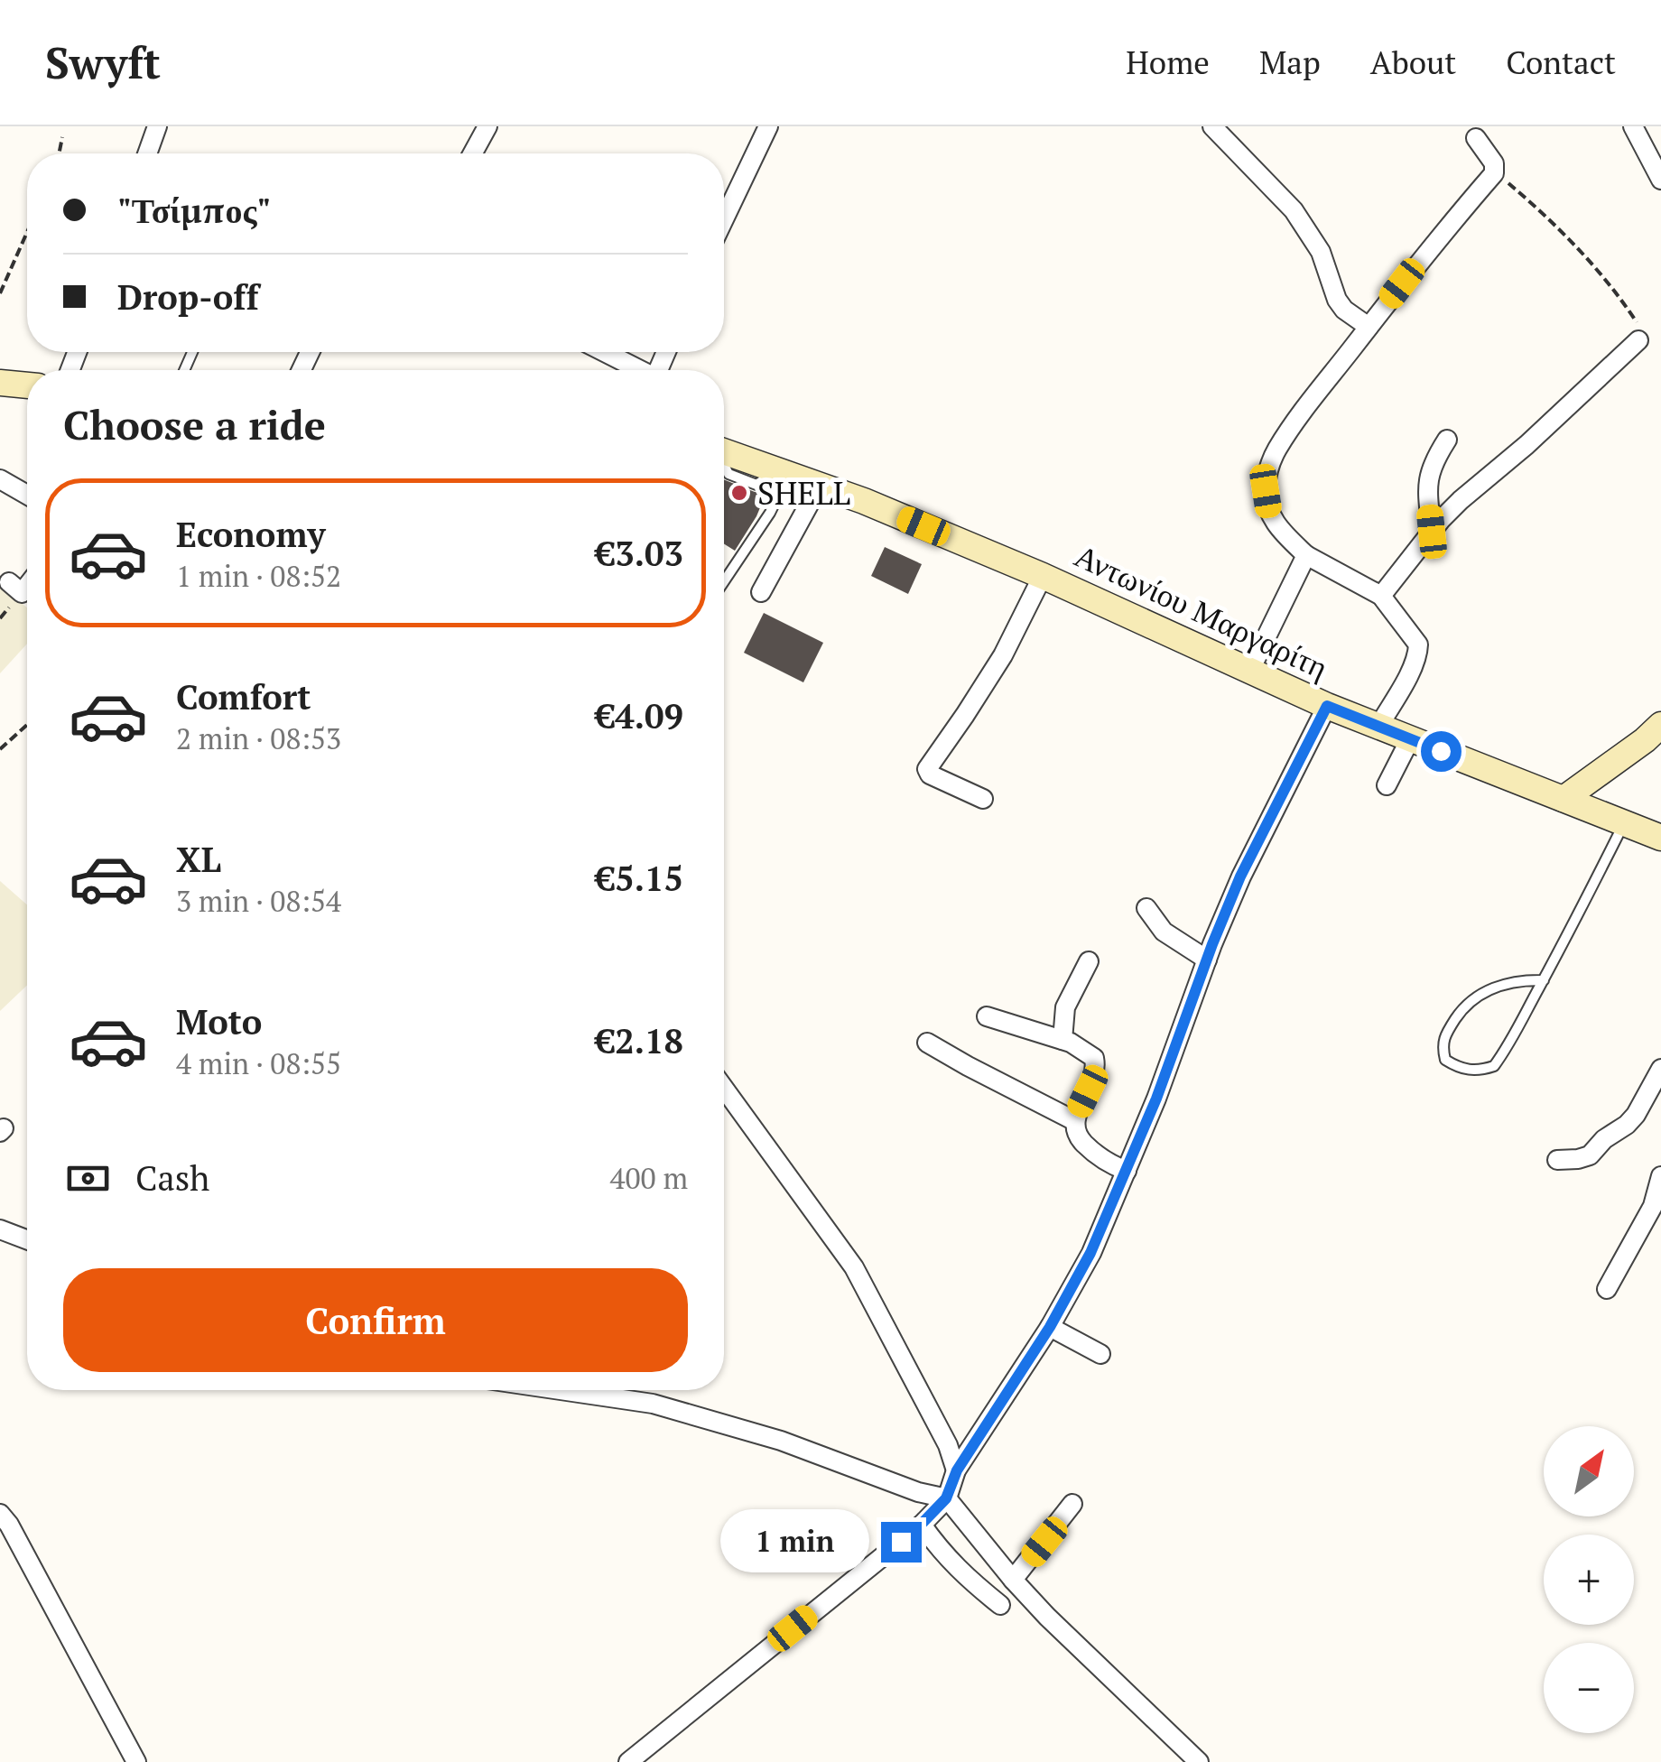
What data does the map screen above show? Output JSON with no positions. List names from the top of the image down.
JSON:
{
  "streets": {
    "street": ["Αντωνίου Μαργαρίτη"]
  },
  "places": ["SHELL"],
  "north": "top right",
  "page": {
    "header": "Swyft",
    "nav": [
      "Home",
      "Map",
      "About",
      "Contact"
    ],
    "banner": ["\"Τσίμπος\"", "Drop-off"],
    "heading": "Choose a ride",
    "list": [
      {
        "name": "Economy",
        "note": "1 min · 08:52",
        "value": "€3.03"
      },
      {
        "name": "Comfort",
        "note": "2 min · 08:53",
        "value": "€4.09"
      },
      {
        "name": "XL",
        "note": "3 min · 08:54",
        "value": "€5.15"
      },
      {
        "name": "Moto",
        "note": "4 min · 08:55",
        "value": "€2.18"
      }
    ],
    "pay": ["Cash", "400 m"],
    "buttons": "Confirm",
    "map_buttons": ["+", "−"],
    "bubble": "1 min"
  }
}
